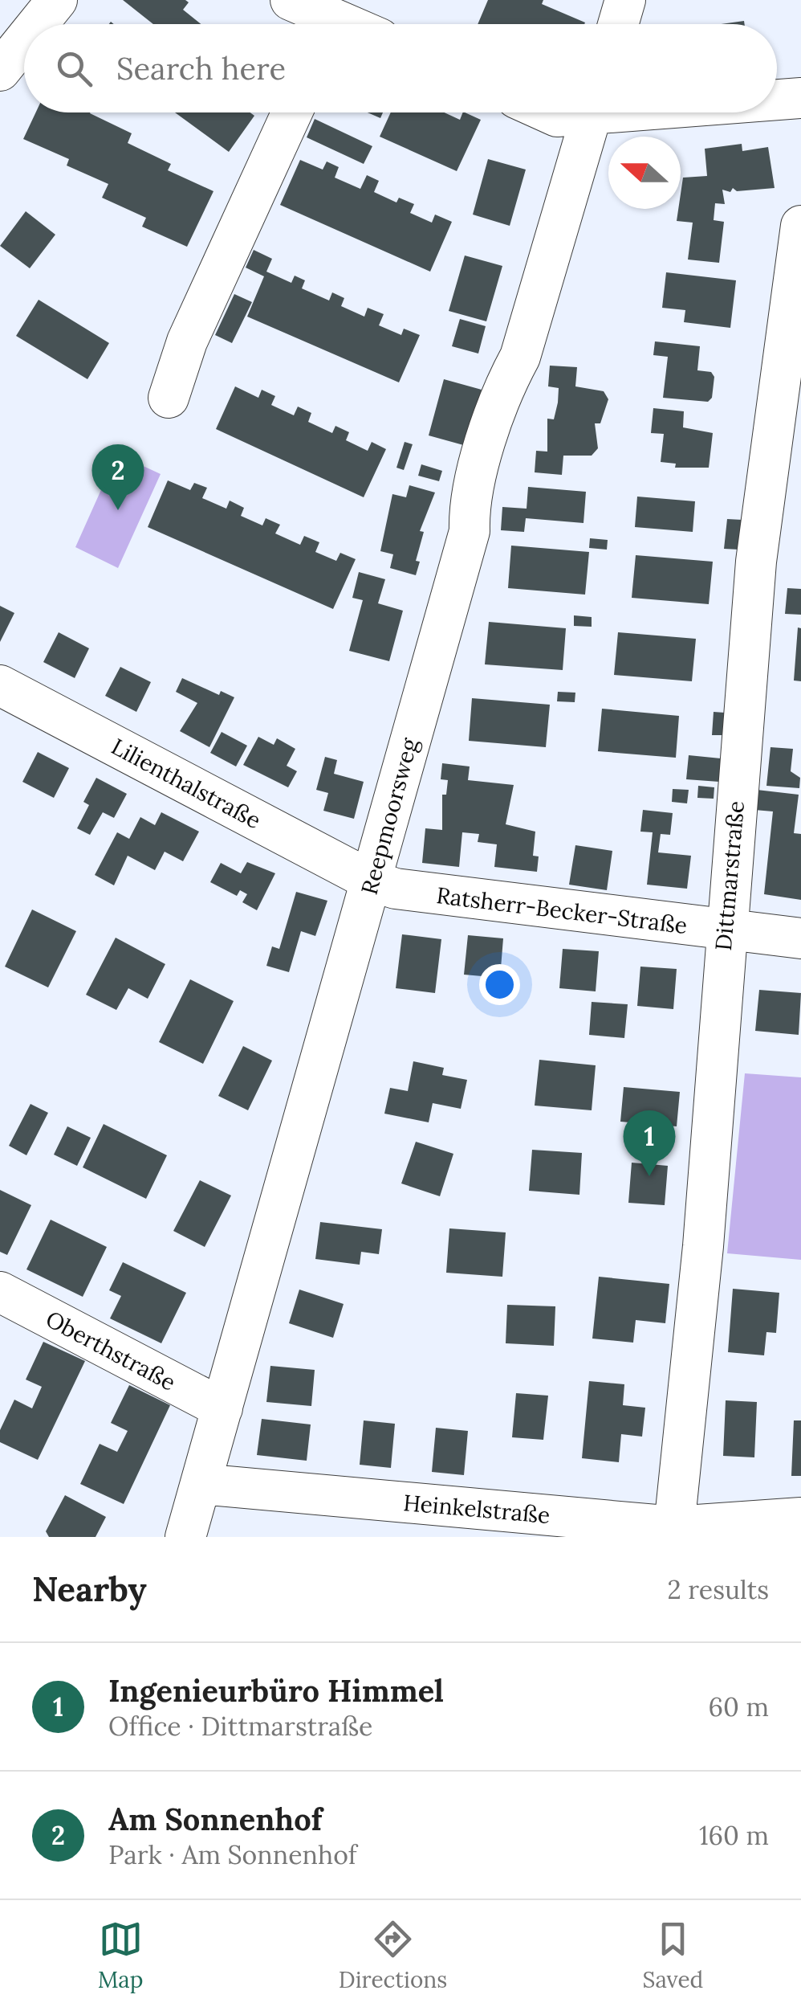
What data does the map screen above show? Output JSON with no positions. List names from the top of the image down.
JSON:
{
  "streets": {
    "street": [
      "Lilienthalstraße",
      "Reepmoorsweg",
      "Dittmarstraße",
      "Ratsherr-Becker-Straße",
      "Oberthstraße",
      "Heinkelstraße"
    ]
  },
  "crossings": [
    ["Lilienthalstraße", "Reepmoorsweg"],
    ["Lilienthalstraße", "Ratsherr-Becker-Straße"],
    ["Reepmoorsweg", "Ratsherr-Becker-Straße"],
    ["Reepmoorsweg", "Oberthstraße"],
    ["Reepmoorsweg", "Heinkelstraße"],
    ["Dittmarstraße", "Ratsherr-Becker-Straße"],
    ["Dittmarstraße", "Heinkelstraße"]
  ],
  "north": "left",
  "page": {
    "search": "Search here",
    "pins": ["2", "1"],
    "heading": ["Nearby", "2 results"],
    "list": [
      {
        "mark": "1",
        "name": "Ingenieurbüro Himmel",
        "note": "Office · Dittmarstraße",
        "value": "60 m"
      },
      {
        "mark": "2",
        "name": "Am Sonnenhof",
        "note": "Park · Am Sonnenhof",
        "value": "160 m"
      }
    ],
    "nav": ["Map", "Directions", "Saved"]
  }
}
